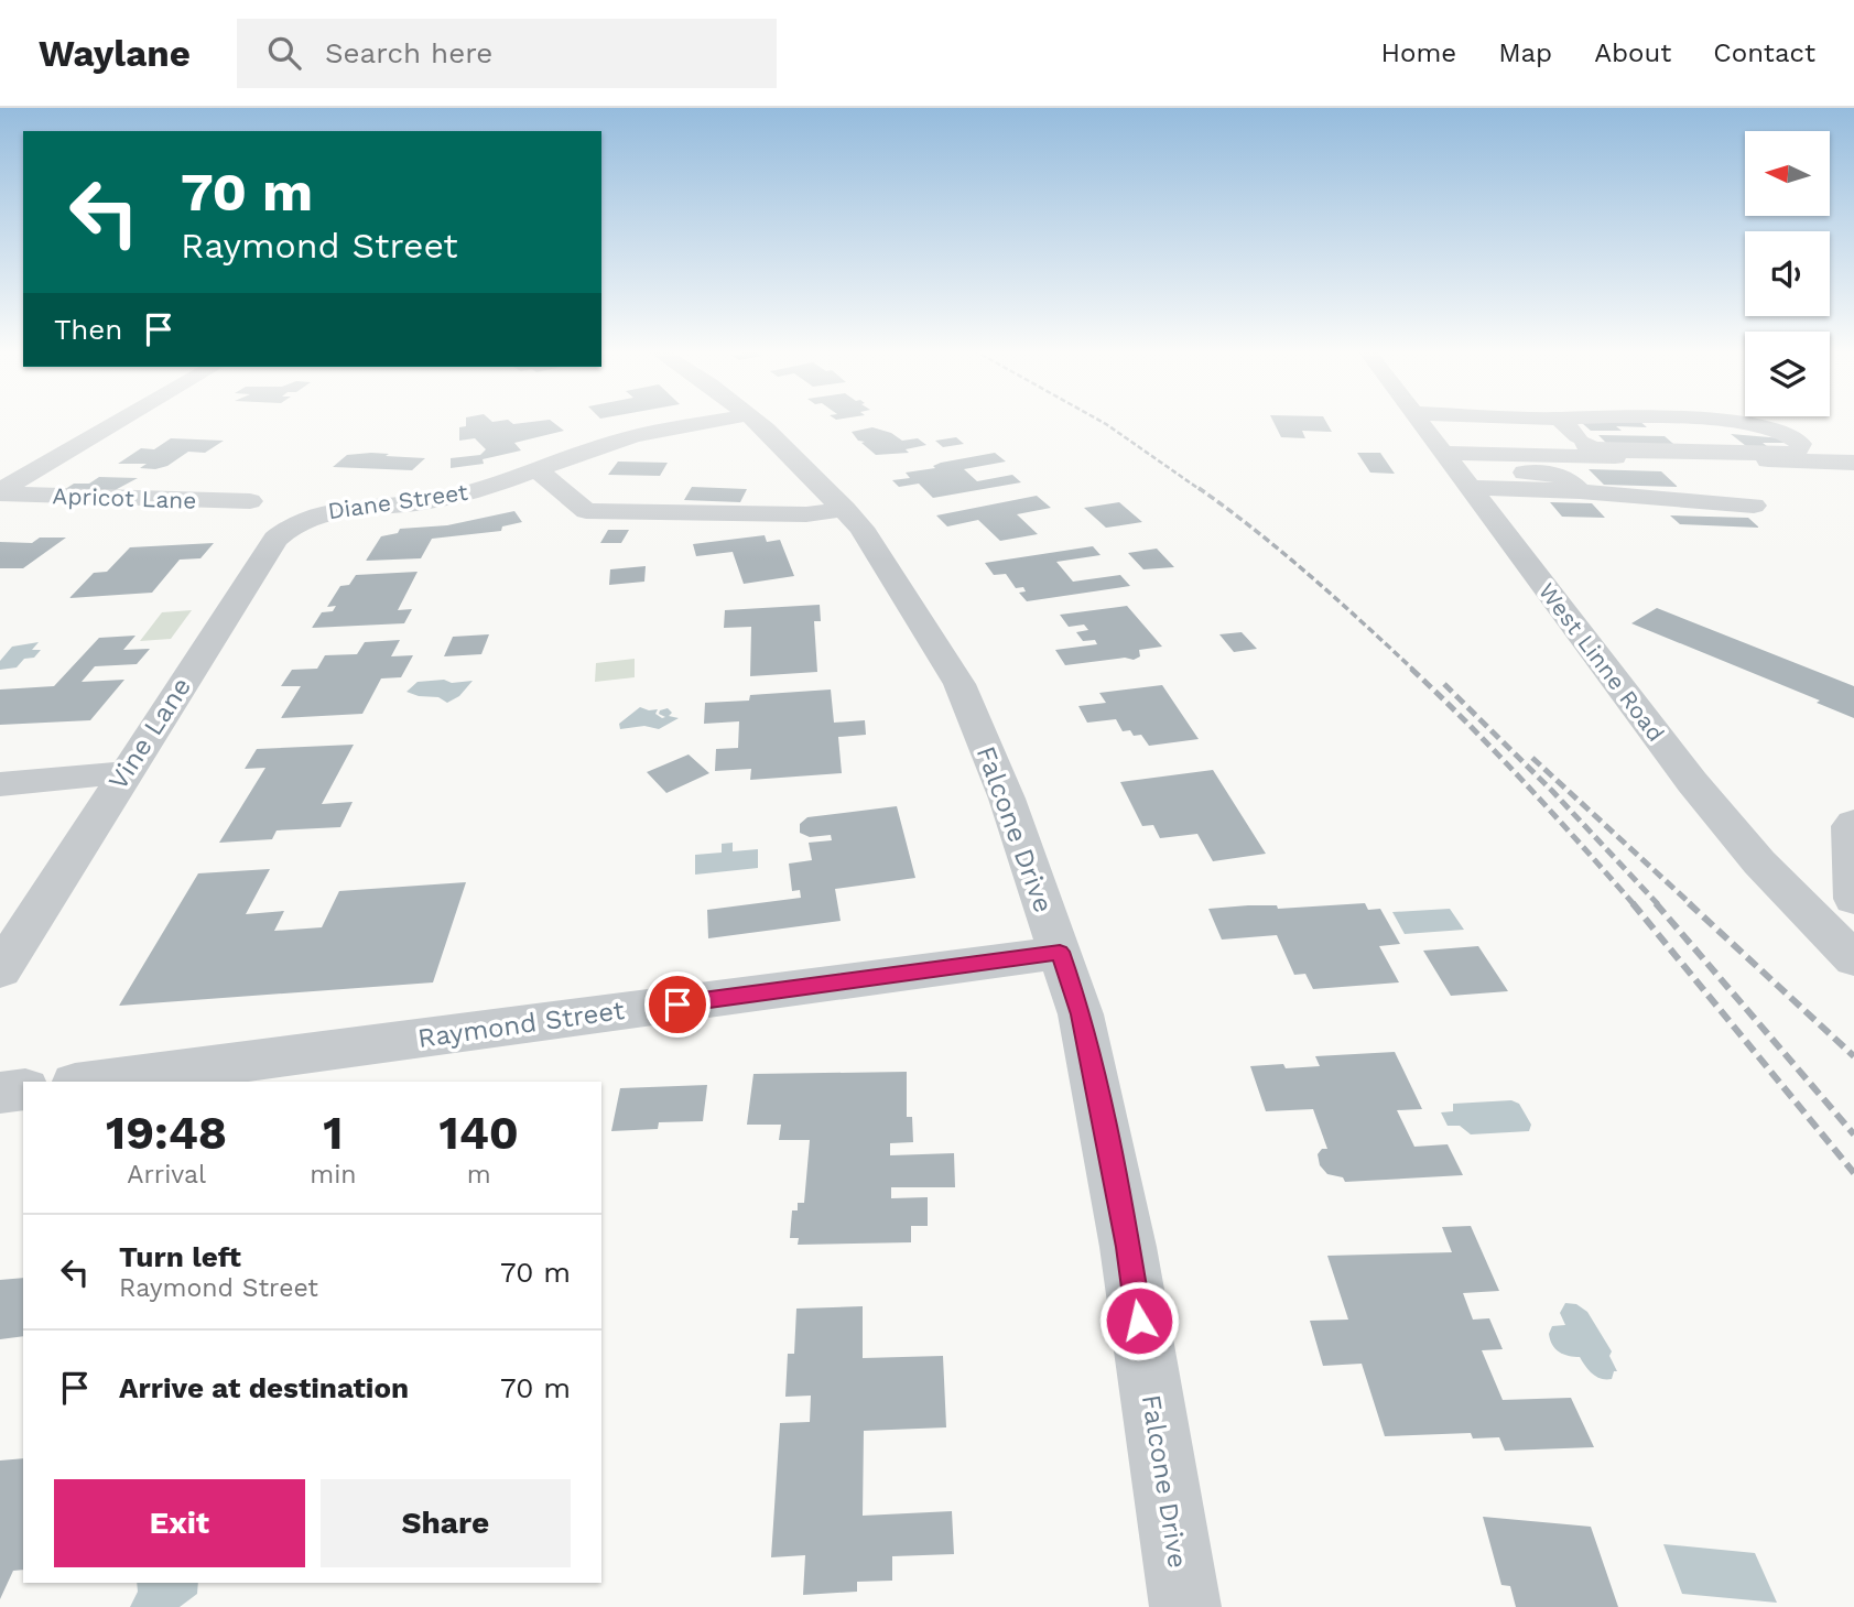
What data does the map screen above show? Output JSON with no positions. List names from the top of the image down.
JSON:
{
  "streets": {
    "street": [
      "Apricot Lane",
      "Diane Street",
      "West Linne Road",
      "Vine Lane",
      "Falcone Drive",
      "Raymond Street"
    ]
  },
  "crossings": [
    ["Diane Street", "Vine Lane"],
    ["Falcone Drive", "Raymond Street"]
  ],
  "north": "left",
  "page": {
    "header": "Waylane",
    "search": "Search here",
    "nav": [
      "Home",
      "Map",
      "About",
      "Contact"
    ],
    "turn": ["70 m", "Raymond Street"],
    "then": "Then",
    "eta": [
      "19:48",
      "Arrival",
      "1",
      "min",
      "140",
      "m"
    ],
    "list": [
      {
        "name": "Turn left",
        "note": "Raymond Street",
        "value": "70 m"
      },
      {
        "name": "Arrive at destination",
        "value": "70 m"
      }
    ],
    "buttons": ["Exit", "Share"]
  }
}
